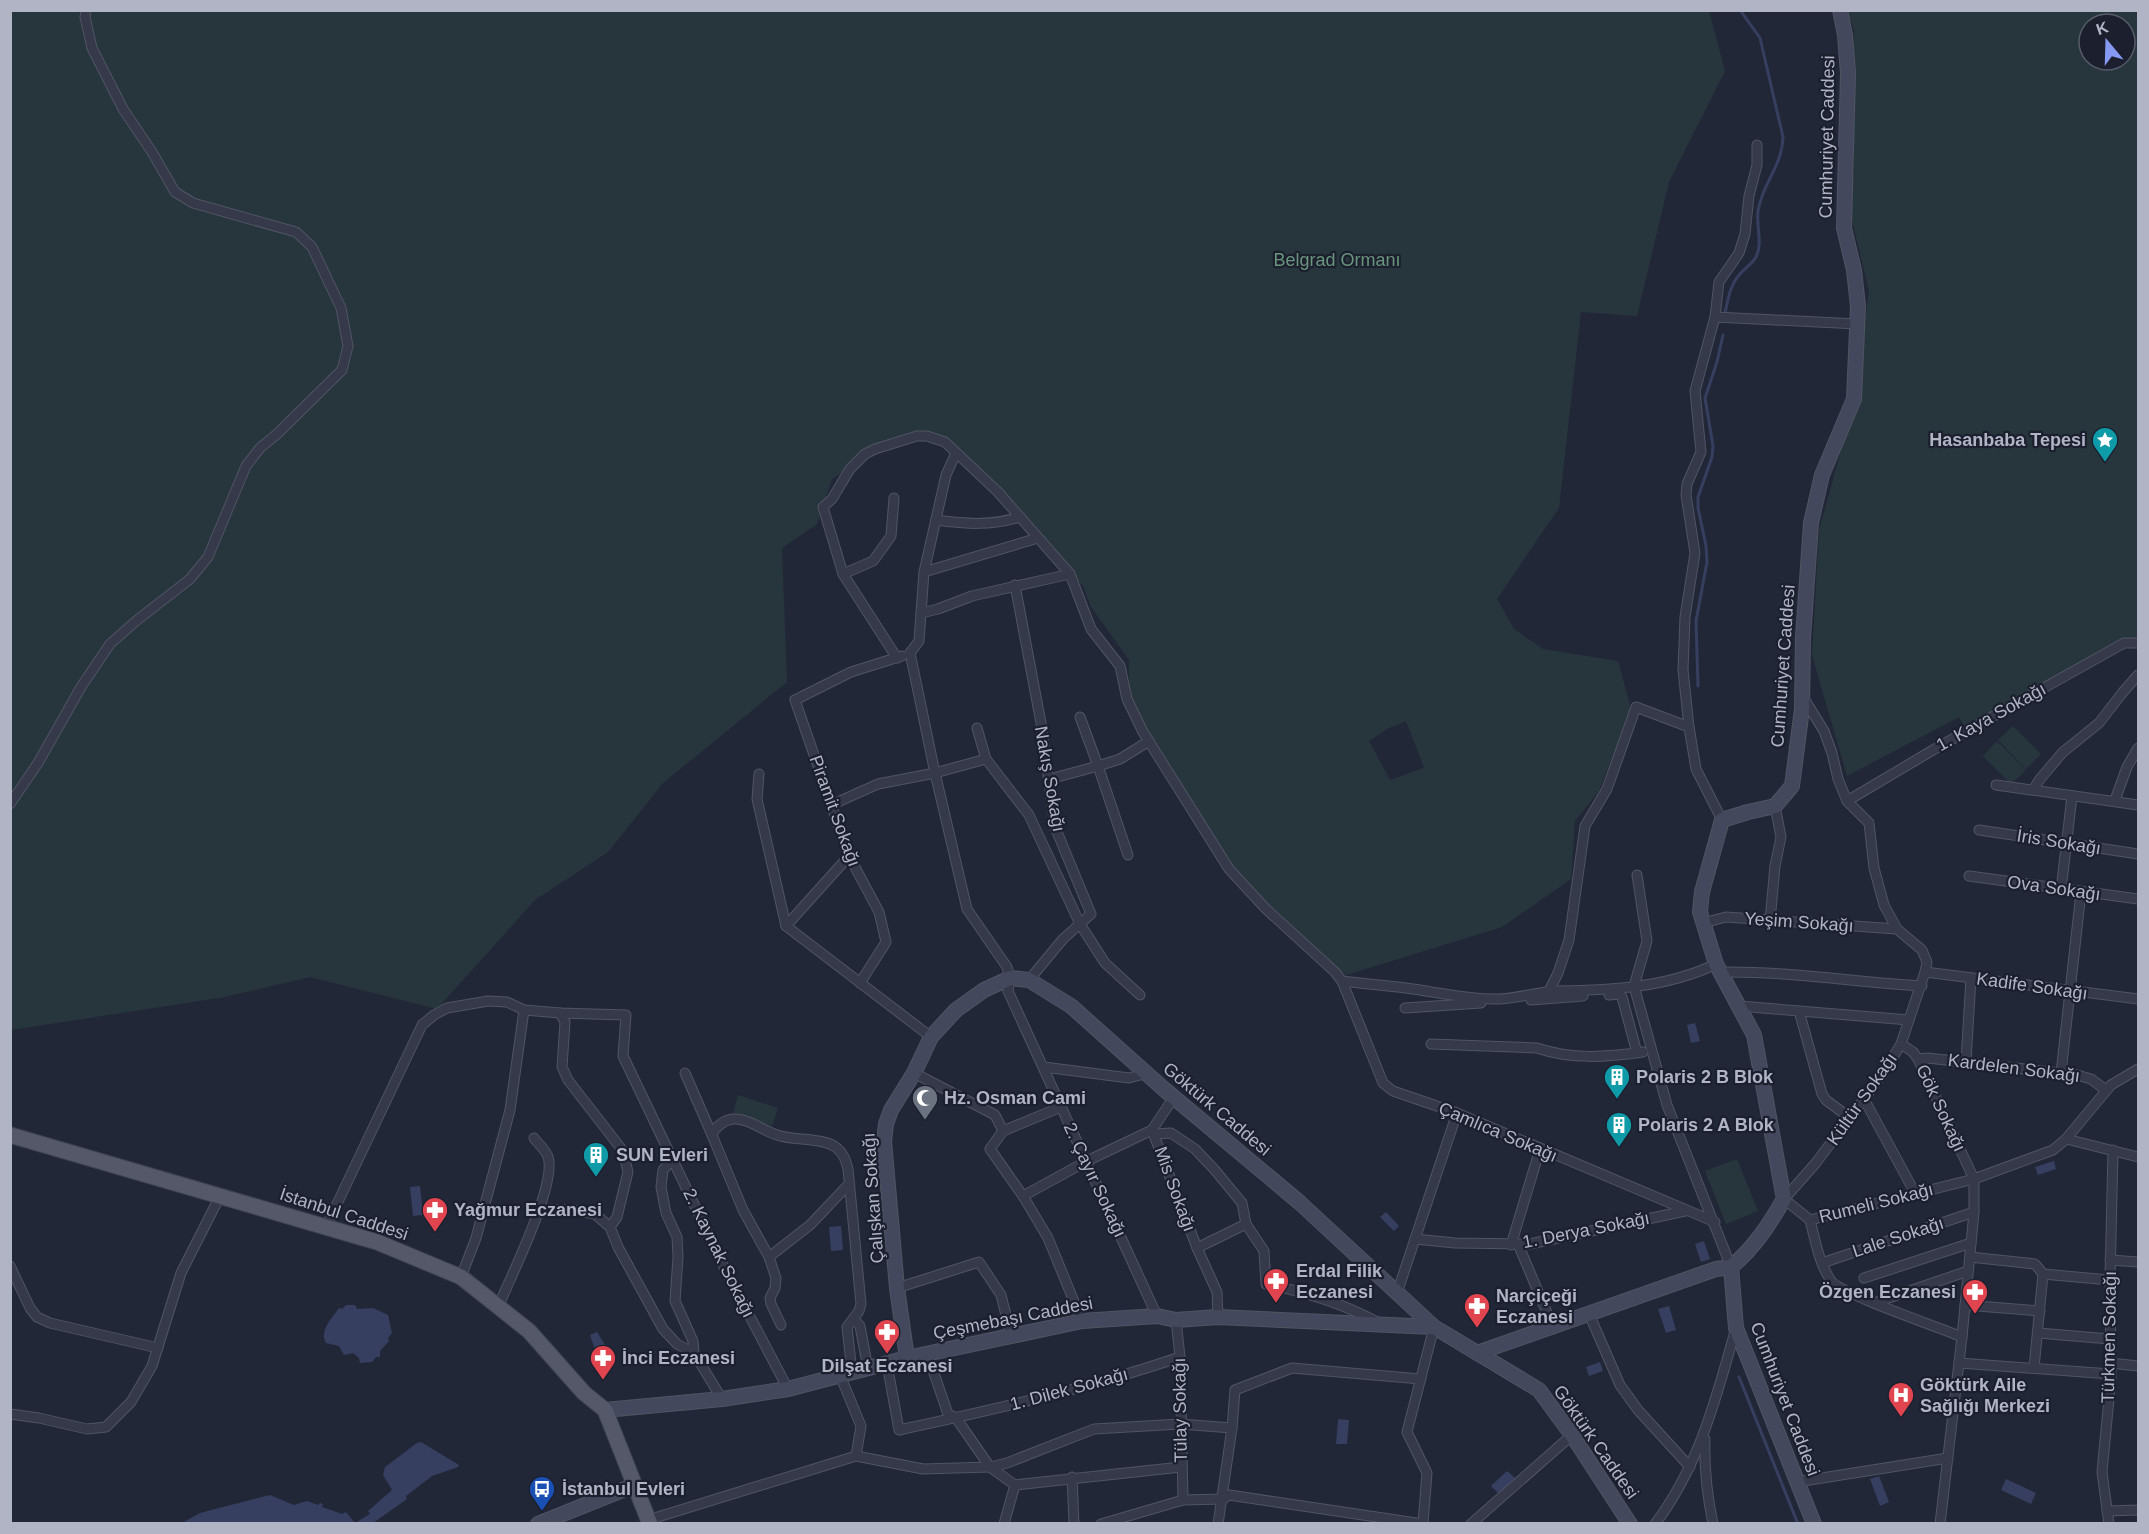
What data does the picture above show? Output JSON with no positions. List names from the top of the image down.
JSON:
{
  "streets": {
    "main road": [
      "Cumhuriyet Caddesi",
      "Göktürk Caddesi",
      "Çalışkan Sokağı",
      "İstanbul Caddesi",
      "Çeşmebaşı Caddesi"
    ],
    "street": [
      "1. Kaya Sokağı",
      "Nakış Sokağı",
      "Piramit Sokağı",
      "İris Sokağı",
      "Ova Sokağı",
      "Yeşim Sokağı",
      "Kadife Sokağı",
      "Kardelen Sokağı",
      "Kültür Sokağı",
      "Gök Sokağı",
      "Çamlıca Sokağı",
      "2. Çayır Sokağı",
      "Mis Sokağı",
      "Rumeli Sokağı",
      "1. Derya Sokağı",
      "Lale Sokağı",
      "2. Kaynak Sokağı",
      "Türkmen Sokağı",
      "1. Dilek Sokağı",
      "Tülay Sokağı"
    ]
  },
  "crossings": [
    ["Yeşim Sokağı", "Kültür Sokağı"],
    ["Kadife Sokağı", "Kültür Sokağı"],
    ["Kardelen Sokağı", "Gök Sokağı"],
    ["Kardelen Sokağı", "Rumeli Sokağı"],
    ["Kültür Sokağı", "Gök Sokağı"],
    ["Kültür Sokağı", "Rumeli Sokağı"],
    ["Gök Sokağı", "Rumeli Sokağı"],
    ["Göktürk Caddesi", "2. Çayır Sokağı"],
    ["Göktürk Caddesi", "Çalışkan Sokağı"],
    ["Göktürk Caddesi", "Çeşmebaşı Caddesi"],
    ["Çamlıca Sokağı", "1. Derya Sokağı"],
    ["2. Çayır Sokağı", "Çalışkan Sokağı"],
    ["2. Çayır Sokağı", "Çeşmebaşı Caddesi"],
    ["Mis Sokağı", "Çeşmebaşı Caddesi"],
    ["Çalışkan Sokağı", "Çeşmebaşı Caddesi"],
    ["İstanbul Caddesi", "Çeşmebaşı Caddesi"],
    ["2. Kaynak Sokağı", "Çeşmebaşı Caddesi"],
    ["Çeşmebaşı Caddesi", "1. Dilek Sokağı"],
    ["Çeşmebaşı Caddesi", "Tülay Sokağı"],
    ["1. Dilek Sokağı", "Tülay Sokağı"]
  ],
  "parks": ["Belgrad Ormanı"],
  "places": {
    "place": ["Hasanbaba Tepesi"],
    "building": ["Polaris 2 B Blok", "Polaris 2 A Blok", "SUN Evleri"],
    "mosque": ["Hz. Osman Cami"],
    "pharmacy": [
      "Yağmur Eczanesi",
      "Erdal Filik Eczanesi",
      "Özgen Eczanesi",
      "Narçiçeği Eczanesi",
      "Dilşat Eczanesi",
      "İnci Eczanesi"
    ],
    "hospital": ["Göktürk Aile Sağlığı Merkezi"],
    "bus stop": ["İstanbul Evleri"]
  },
  "north": "top"
}
